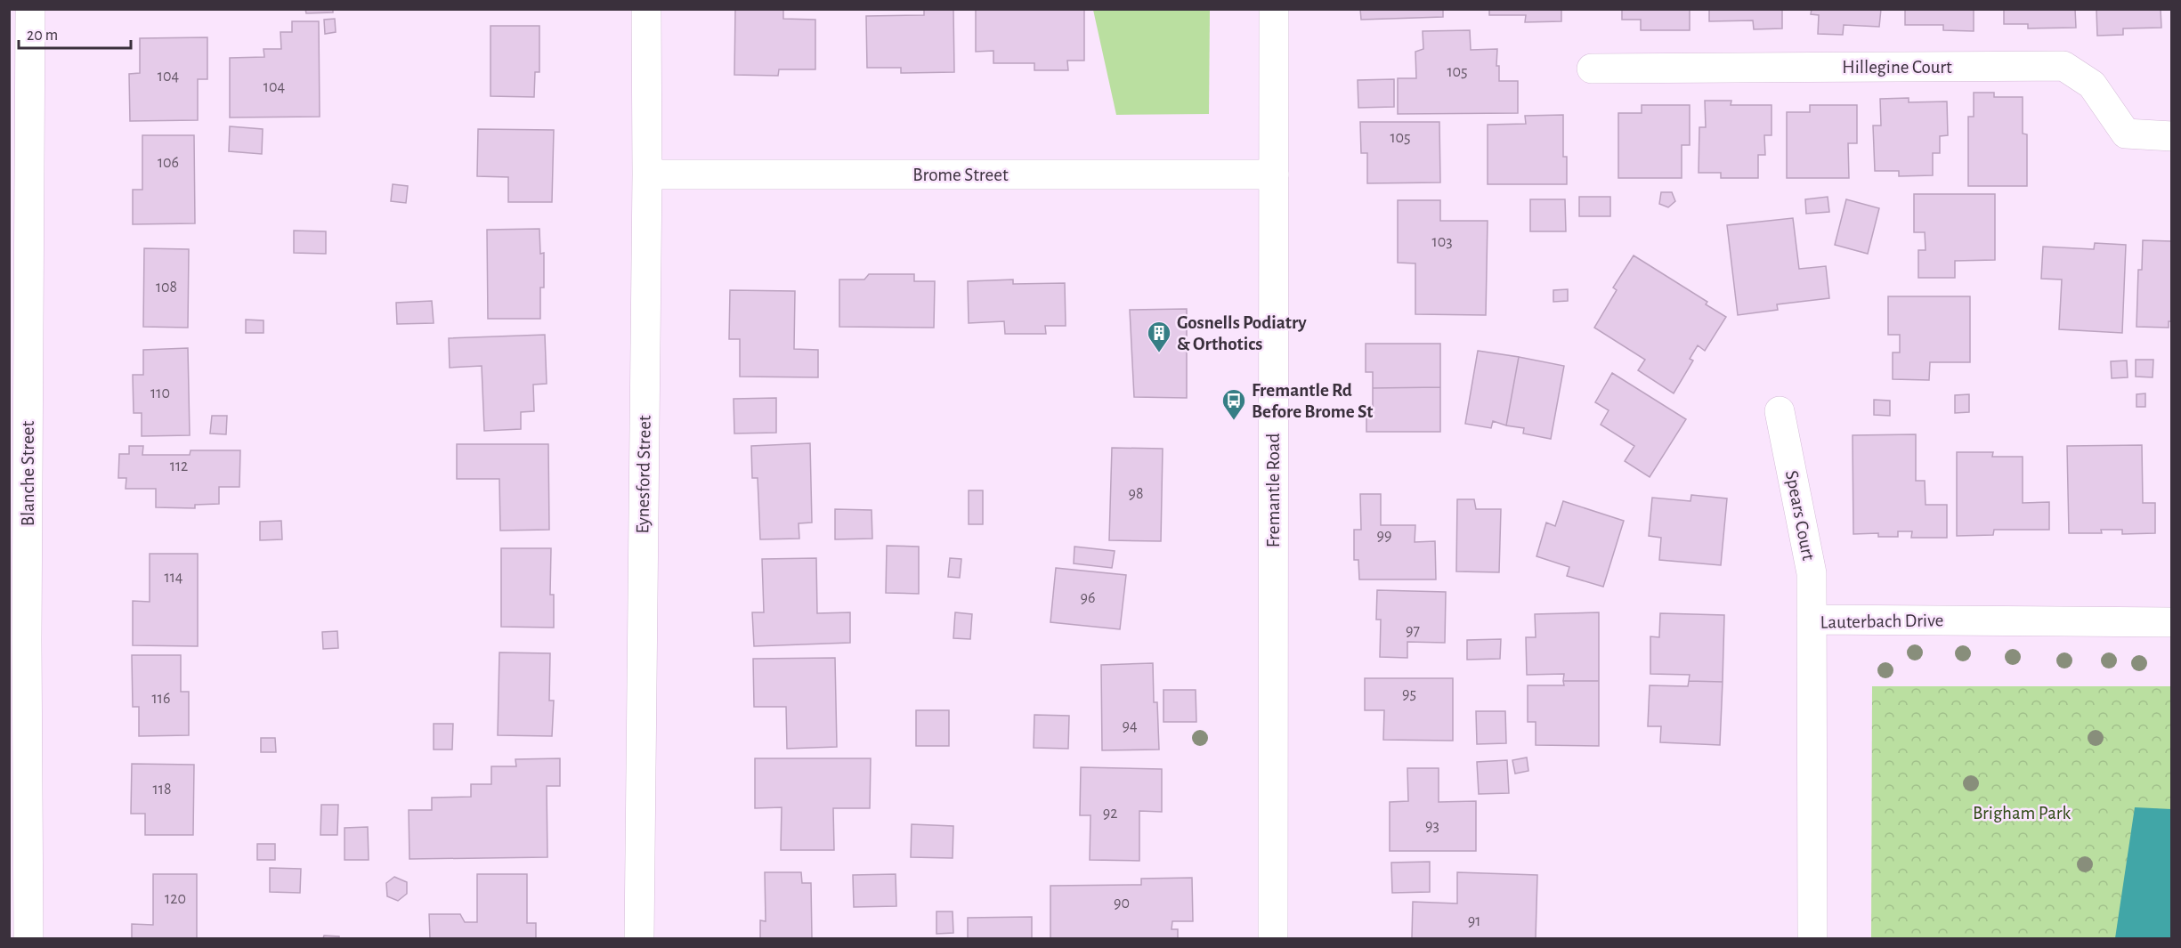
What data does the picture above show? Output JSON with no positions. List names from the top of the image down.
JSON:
{
  "streets": {
    "street": [
      "Hillegine Court",
      "Brome Street",
      "Blanche Street",
      "Eynesford Street",
      "Fremantle Road",
      "Spears Court",
      "Lauterbach Drive"
    ]
  },
  "crossings": [
    ["Brome Street", "Eynesford Street"],
    ["Brome Street", "Fremantle Road"],
    ["Spears Court", "Lauterbach Drive"]
  ],
  "parks": ["Brigham Park"],
  "places": {
    "building": ["Gosnells Podiatry & Orthotics"],
    "bus stop": ["Fremantle Rd Before Brome St"]
  },
  "house_numbers": [
    "105",
    "104",
    "104",
    "105",
    "106",
    "103",
    "108",
    "110",
    "112",
    "98",
    "99",
    "114",
    "96",
    "97",
    "95",
    "116",
    "94",
    "118",
    "92",
    "93",
    "120",
    "90",
    "91"
  ],
  "scale_bar": "20 m"
}
